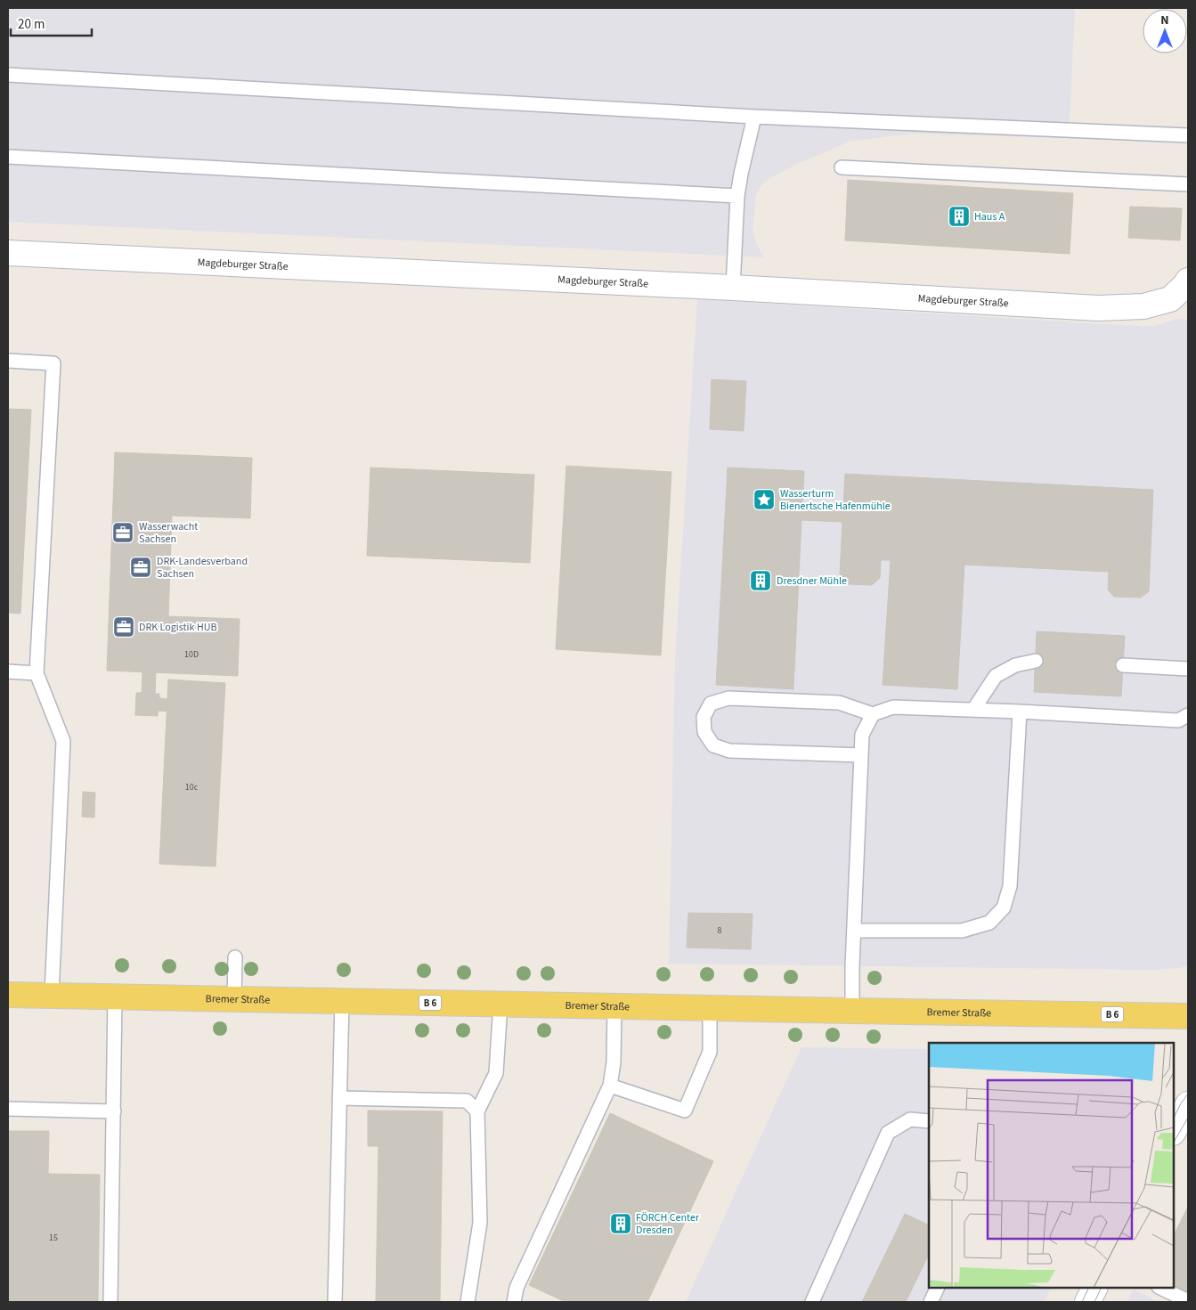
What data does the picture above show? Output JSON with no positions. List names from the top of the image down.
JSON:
{
  "streets": {
    "main road": ["Bremer Straße", "B 6"],
    "street": ["Magdeburger Straße"]
  },
  "places": {
    "building": ["Haus A", "Dresdner Mühle", "FÖRCH Center Dresden"],
    "place": ["Wasserturm Bienertsche Hafenmühle"],
    "office": ["Wasserwacht Sachsen", "DRK-Landesverband Sachsen", "DRK Logistik HUB"]
  },
  "house_numbers": [
    "10D",
    "10c",
    "8",
    "15"
  ],
  "scale_bar": "20 m",
  "north": "top"
}
